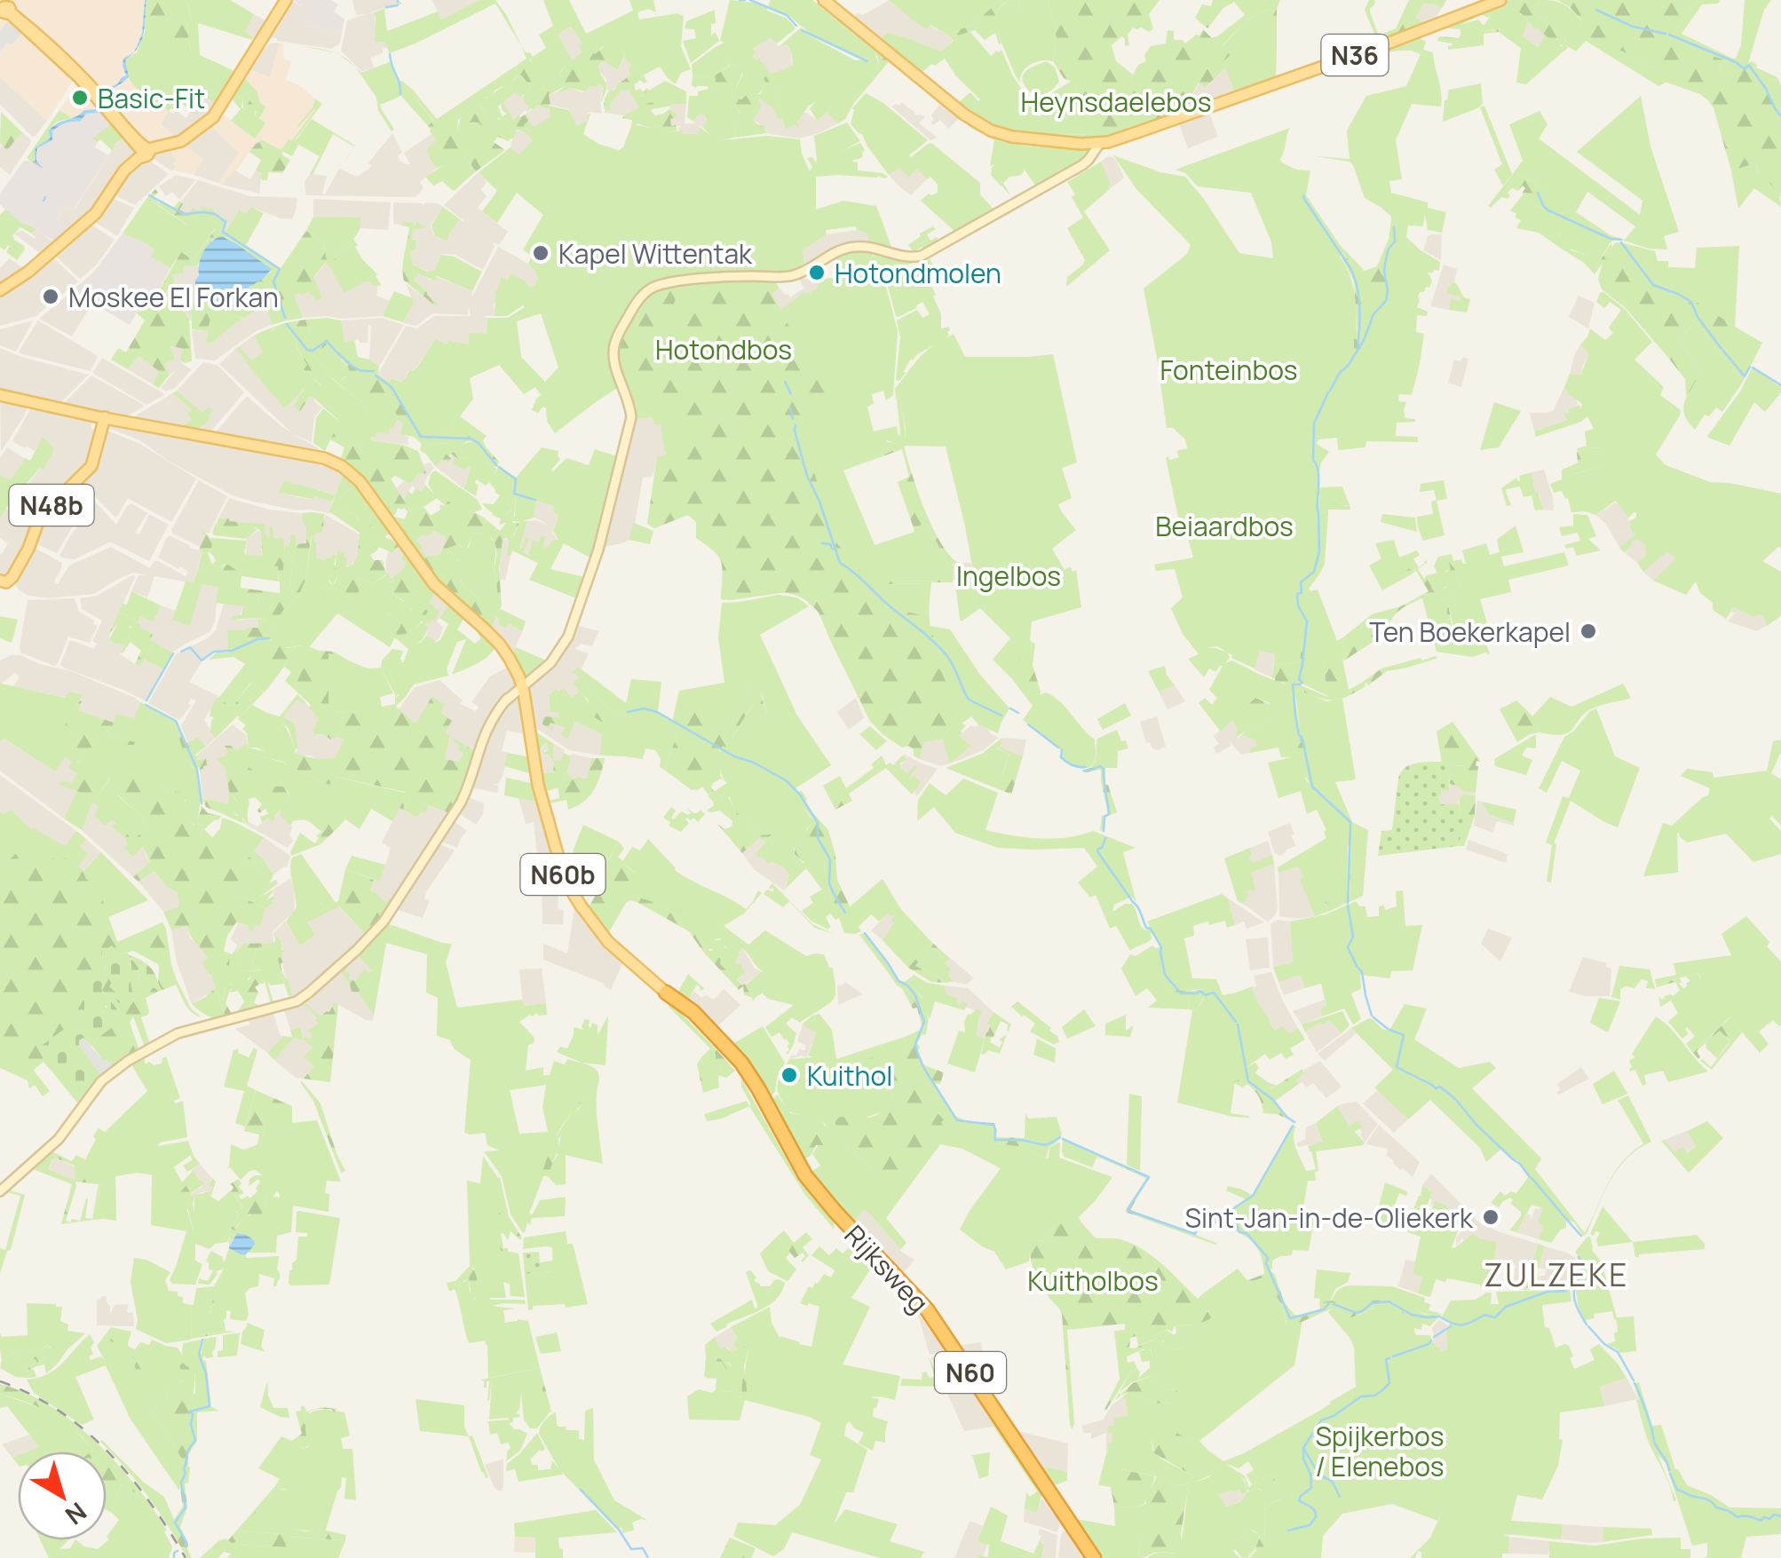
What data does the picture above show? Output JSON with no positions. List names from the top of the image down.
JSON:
{
  "streets": {
    "highway": ["Rijksweg", "N60"],
    "main road": ["N36", "N48b", "N60b"]
  },
  "crossings": [
    ["N48b", "N60b"],
    ["N60b", "Rijksweg"]
  ],
  "districts": ["ZULZEKE"],
  "parks": [
    "Heynsdaelebos",
    "Hotondbos",
    "Fonteinbos",
    "Beiaardbos",
    "Ingelbos",
    "Kuitholbos",
    "Spijkerbos / Elenebos"
  ],
  "places": [
    "Basic-Fit",
    "Kapel Wittentak",
    "Hotondmolen",
    "Moskee El Forkan",
    "Ten Boekerkapel",
    "Kuithol",
    "Sint-Jan-in-de-Oliekerk"
  ],
  "north": "bottom right"
}
